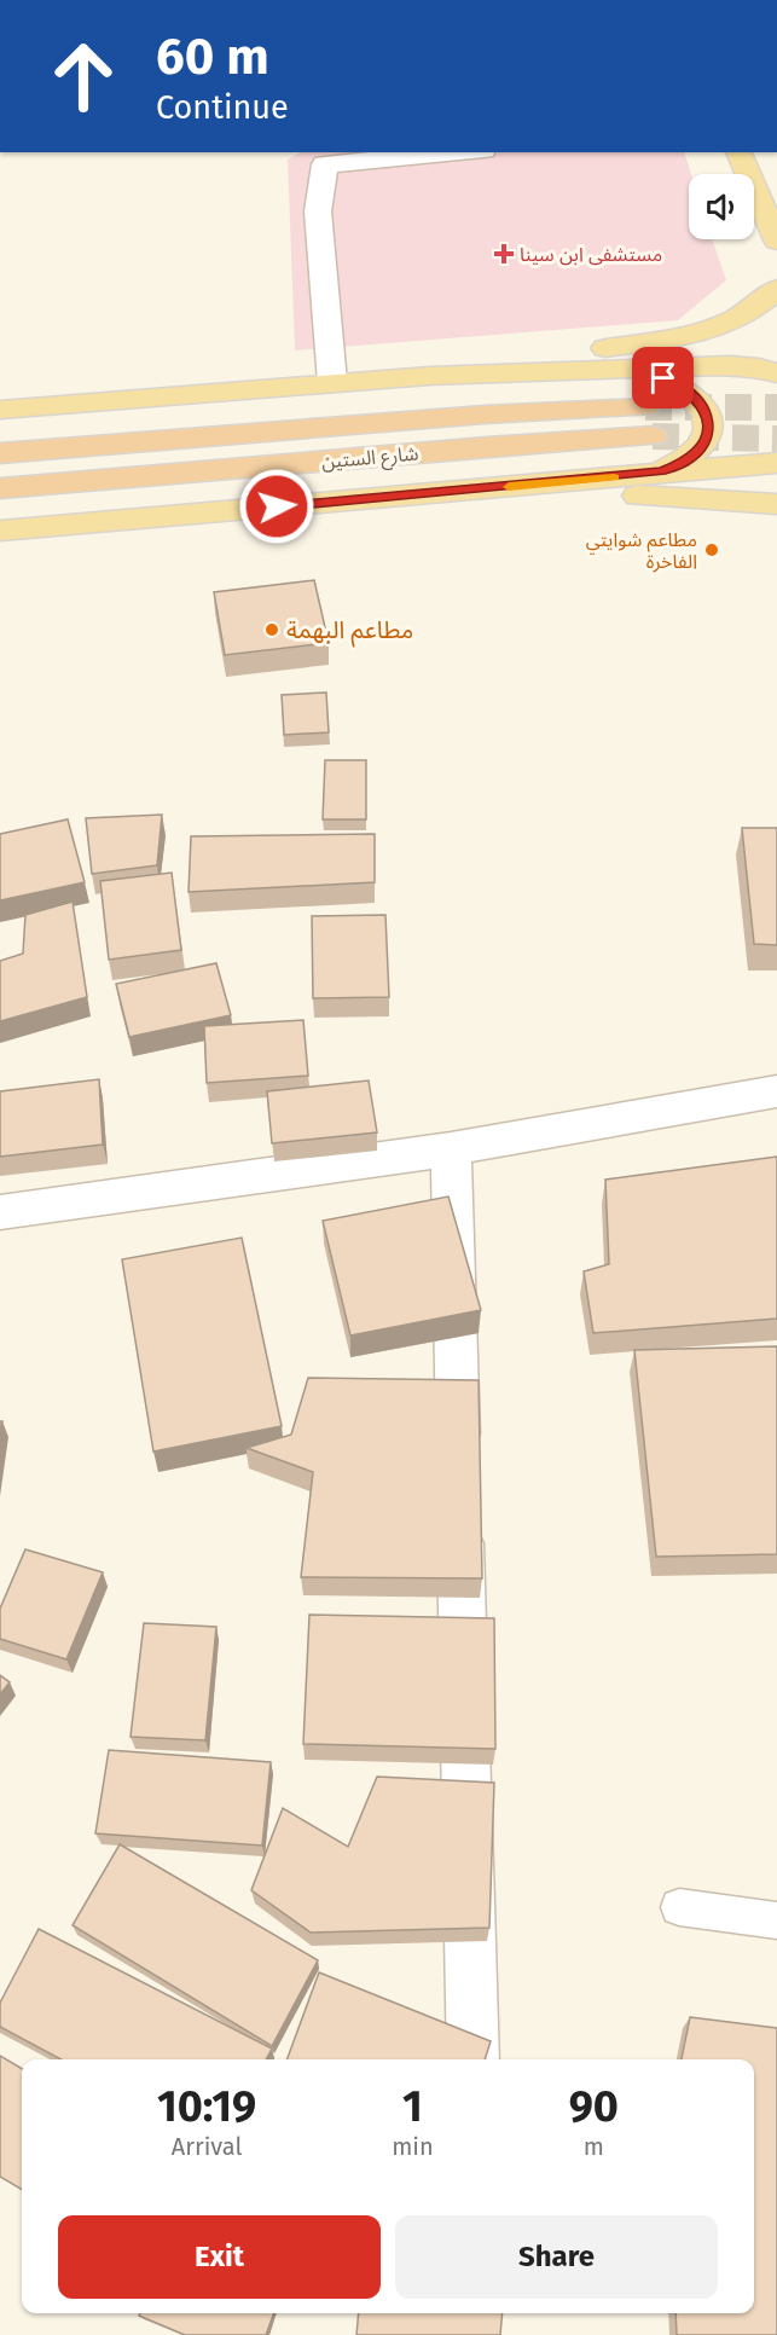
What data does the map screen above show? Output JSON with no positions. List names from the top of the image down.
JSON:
{
  "streets": {
    "highway": ["شارع الستين"]
  },
  "places": {
    "health": ["مستشفى ابن سينا"],
    "other": ["مطاعم شوايتي الفاخرة", "مطاعم البهمة"]
  },
  "page": {
    "turn": ["60 m", "Continue"],
    "eta": [
      "10:19",
      "Arrival",
      "1",
      "min",
      "90",
      "m"
    ],
    "buttons": ["Exit", "Share"]
  }
}
